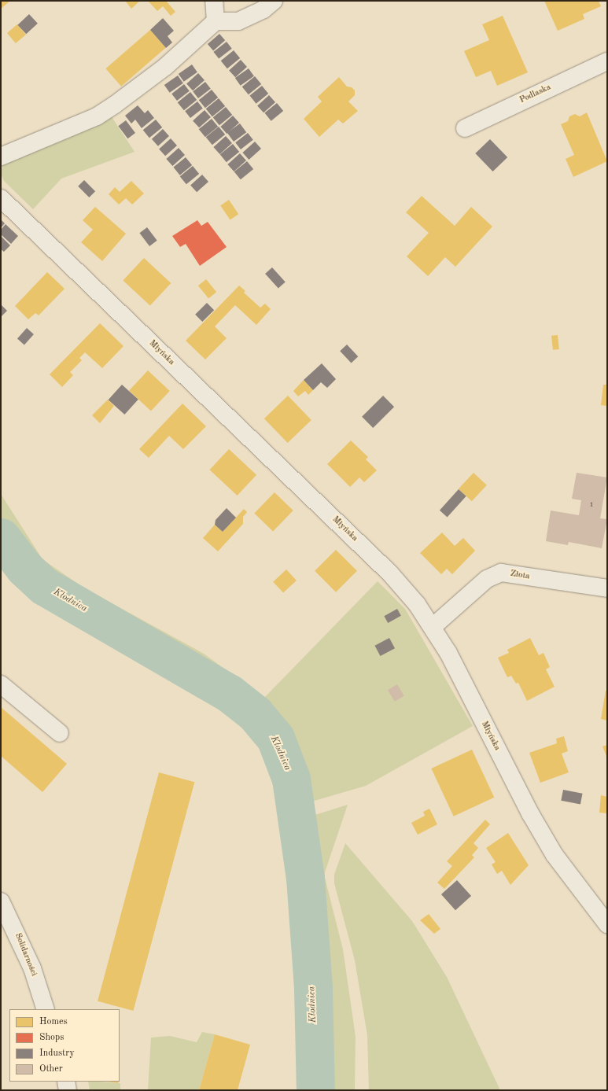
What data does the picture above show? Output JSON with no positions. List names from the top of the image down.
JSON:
{
  "streets": {
    "street": [
      "Podlaska",
      "Młyńska",
      "Złota",
      "Solidarności"
    ]
  },
  "crossings": [
    ["Młyńska", "Złota"]
  ],
  "water": ["Kłodnica"],
  "house_numbers": ["1"],
  "legend": [
    "Homes",
    "Shops",
    "Industry",
    "Other"
  ]
}
